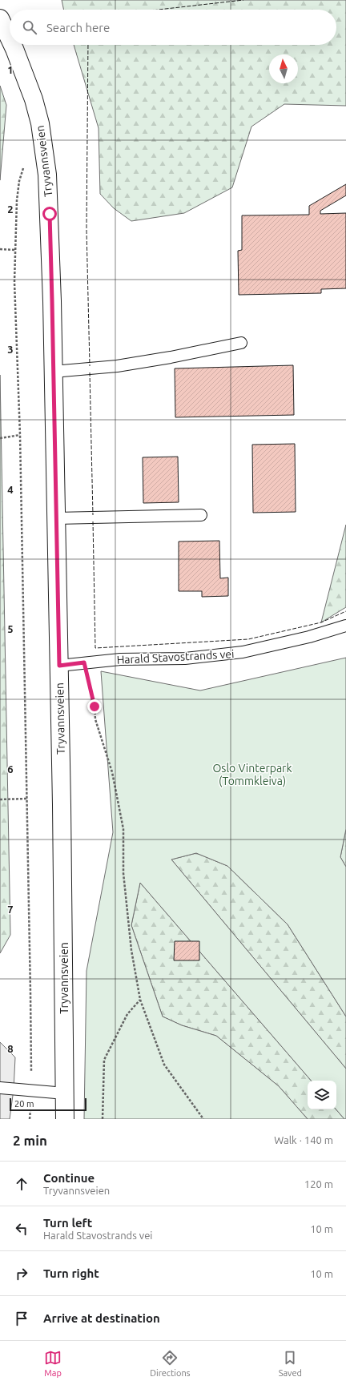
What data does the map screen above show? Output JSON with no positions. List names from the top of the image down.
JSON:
{
  "streets": {
    "street": ["Tryvannsveien"],
    "lane": ["Harald Stavostrands vei"]
  },
  "crossings": [
    ["Tryvannsveien", "Harald Stavostrands vei"]
  ],
  "parks": ["Oslo Vinterpark (Tommkleiva)"],
  "scale_bar": "20 m",
  "north": "top",
  "page": {
    "search": "Search here",
    "scale": "20 m",
    "heading": ["2 min", "Walk · 140 m"],
    "list": [
      ["Continue", "Tryvannsveien", "120 m"],
      ["Turn left", "Harald Stavostrands vei", "10 m"],
      ["Turn right", "10 m"],
      "Arrive at destination"
    ],
    "nav": ["Map", "Directions", "Saved"]
  },
  "grid": {
    "rows": [
      "1",
      "2",
      "3",
      "4",
      "5",
      "6",
      "7",
      "8"
    ]
  }
}
